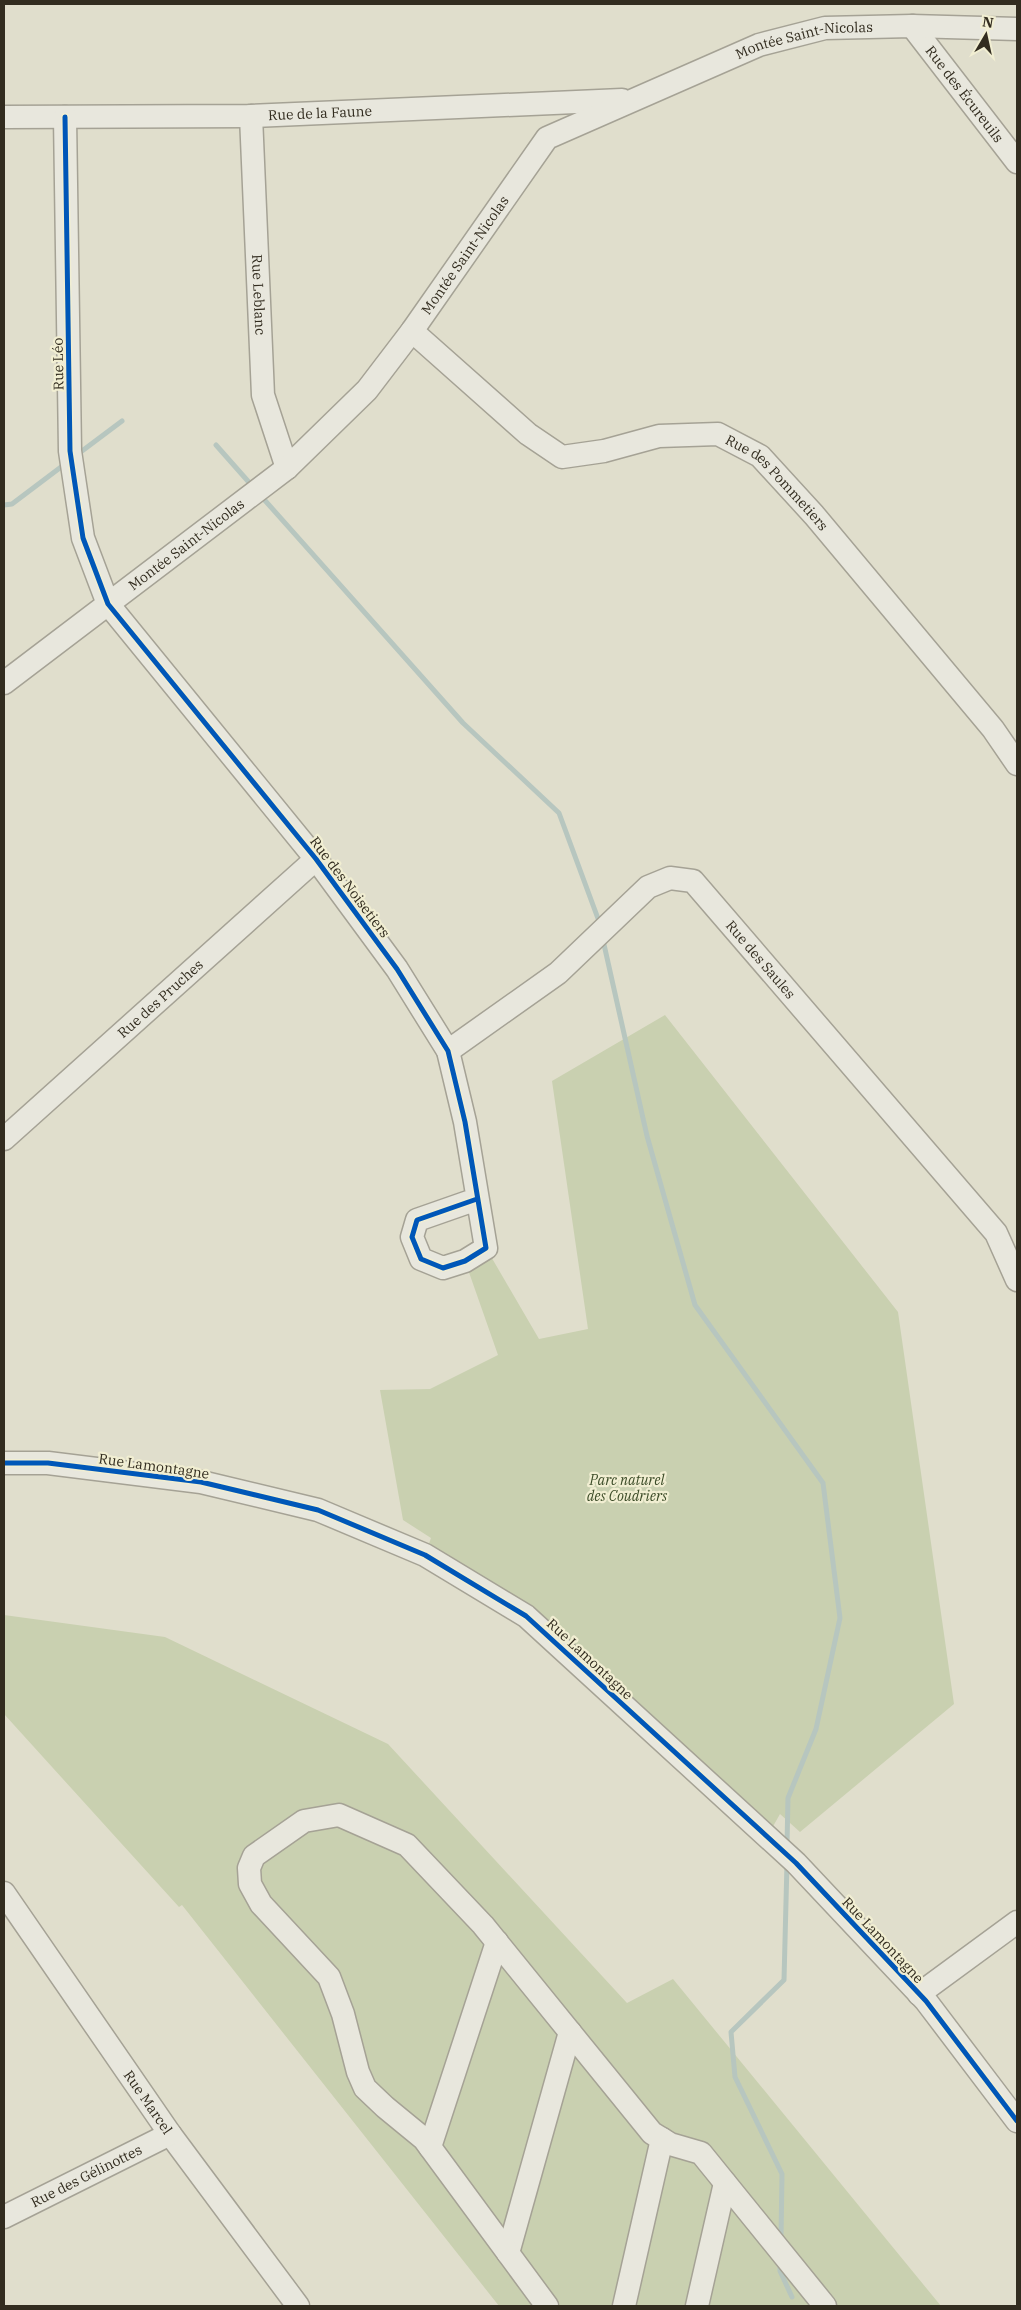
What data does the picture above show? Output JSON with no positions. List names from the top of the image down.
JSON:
{
  "streets": {
    "street": [
      "Montée Saint-Nicolas",
      "Rue des Écureuils",
      "Rue de la Faune",
      "Rue Leblanc",
      "Rue Léo",
      "Rue des Pommetiers",
      "Rue des Noisetiers",
      "Rue des Saules",
      "Rue des Pruches",
      "Rue Lamontagne",
      "Rue Marcel",
      "Rue des Gélinottes"
    ]
  },
  "crossings": [
    ["Montée Saint-Nicolas", "Rue des Écureuils"],
    ["Montée Saint-Nicolas", "Rue de la Faune"],
    ["Montée Saint-Nicolas", "Rue Leblanc"],
    ["Montée Saint-Nicolas", "Rue Léo"],
    ["Montée Saint-Nicolas", "Rue des Pommetiers"],
    ["Montée Saint-Nicolas", "Rue des Noisetiers"],
    ["Rue de la Faune", "Rue Leblanc"],
    ["Rue de la Faune", "Rue Léo"],
    ["Rue Léo", "Rue des Noisetiers"],
    ["Rue des Noisetiers", "Rue des Saules"],
    ["Rue des Noisetiers", "Rue des Pruches"],
    ["Rue Marcel", "Rue des Gélinottes"]
  ],
  "parks": ["Parc naturel des Coudriers"],
  "north": "top"
}
